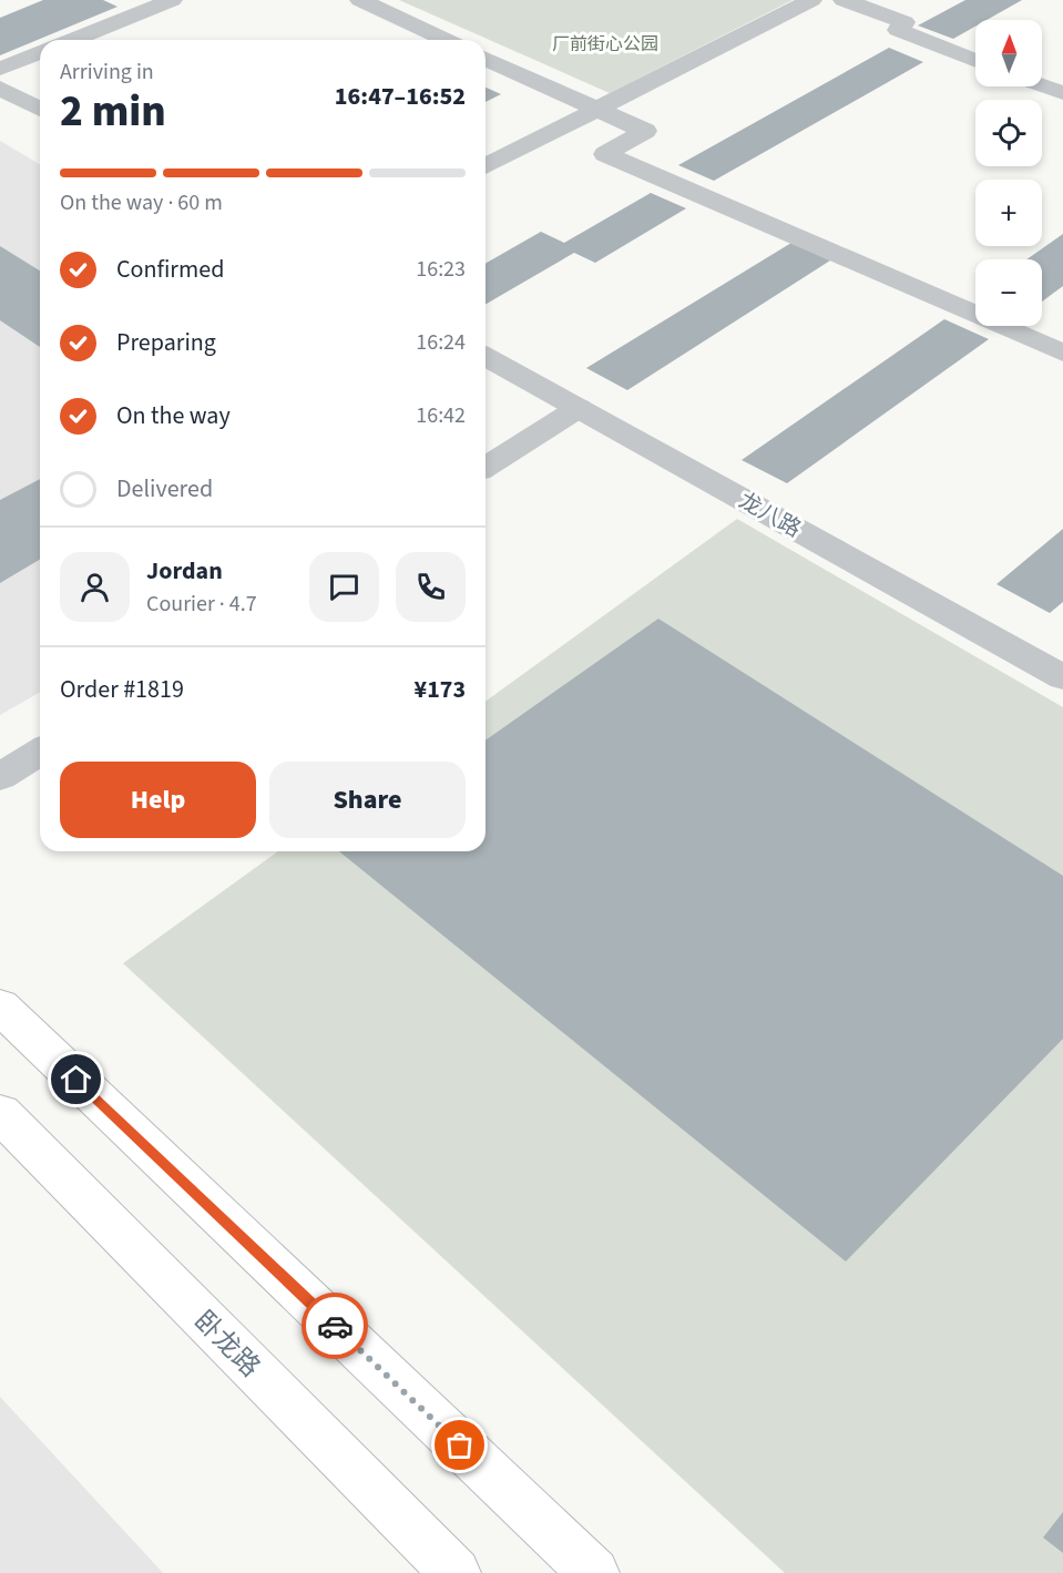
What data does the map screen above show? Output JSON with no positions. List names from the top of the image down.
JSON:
{
  "streets": {
    "main road": ["卧龙路"],
    "street": ["龙八路"]
  },
  "parks": ["厂前街心公园"],
  "north": "top",
  "page": {
    "map_buttons": ["+", "−"],
    "heading": ["2 min", "Arriving in", "16:47–16:52"],
    "panel": [
      "Jordan",
      "Courier · 4.7",
      "Order #1819",
      "¥173"
    ],
    "bar": "On the way · 60 m",
    "list": [
      ["Confirmed", "16:23"],
      ["Preparing", "16:24"],
      ["On the way", "16:42"],
      "Delivered"
    ],
    "buttons": ["Help", "Share"]
  }
}
